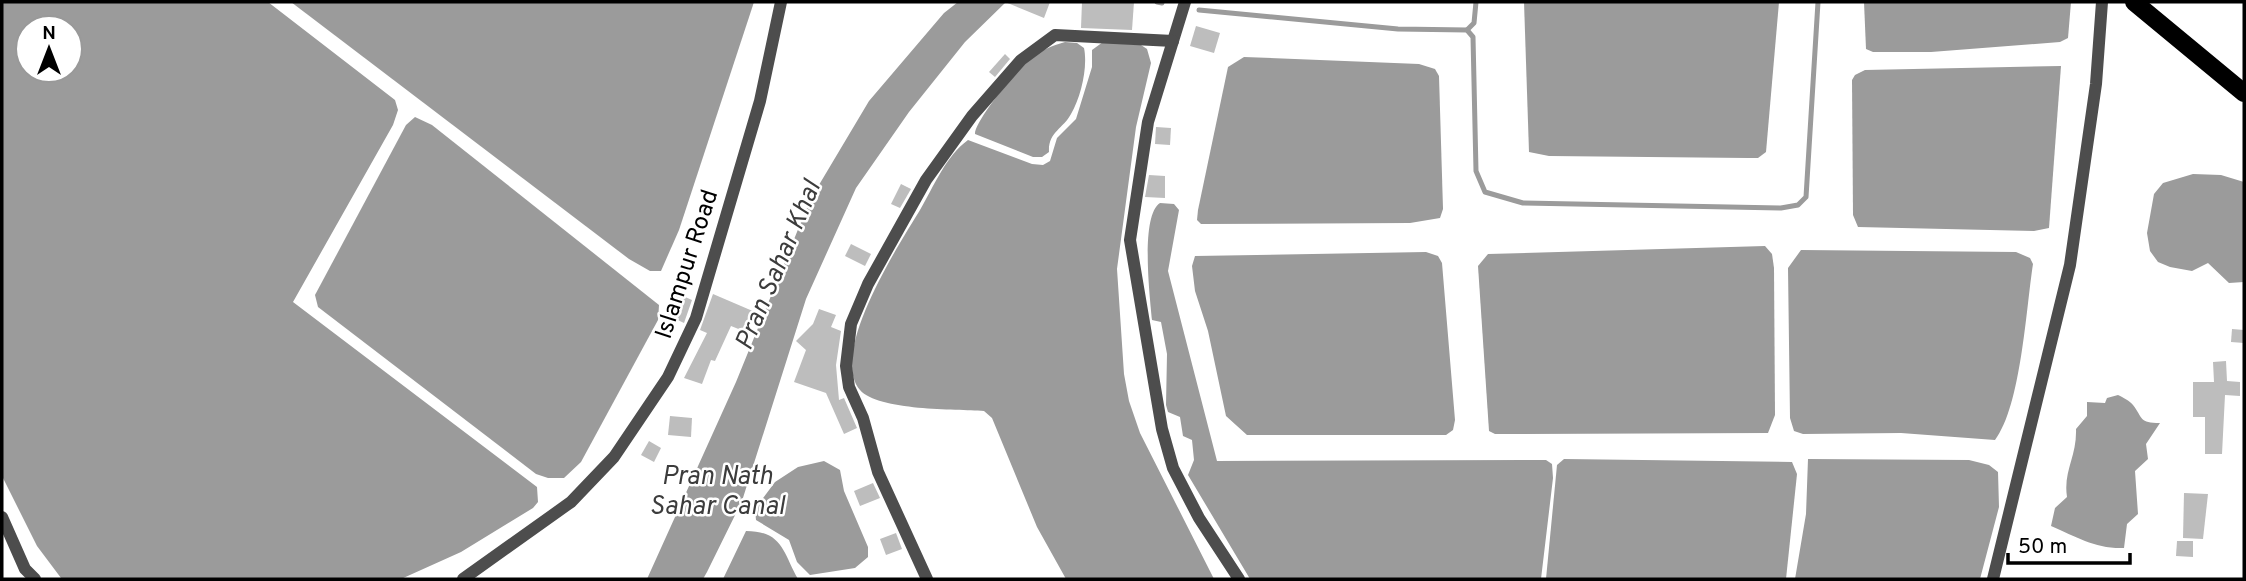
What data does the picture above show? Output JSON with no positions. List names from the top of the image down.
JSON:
{
  "streets": {
    "street": ["Islampur Road"]
  },
  "water": ["Pran Sahar Khal", "Pran Nath Sahar Canal"],
  "scale_bar": "50 m",
  "north": "top"
}
